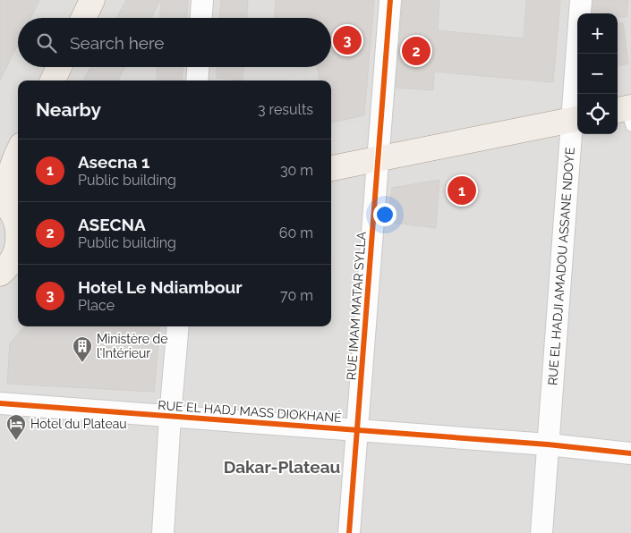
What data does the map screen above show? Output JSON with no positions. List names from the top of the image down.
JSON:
{
  "streets": {
    "street": ["RUE EL HADJI AMADOU ASSANE NDOYE", "RUE IMAM MATAR SYLLA", "RUE EL HADJ MASS DIOKHANÉ"]
  },
  "crossings": [
    ["RUE EL HADJI AMADOU ASSANE NDOYE", "RUE EL HADJ MASS DIOKHANÉ"],
    ["RUE IMAM MATAR SYLLA", "RUE EL HADJ MASS DIOKHANÉ"]
  ],
  "districts": ["Dakar-Plateau"],
  "places": {
    "building": ["Ministère de l'Intérieur"],
    "hotel": ["Hotel du Plateau"]
  },
  "page": {
    "map_buttons": ["+", "−"],
    "search": "Search here",
    "pins": ["3", "2", "1"],
    "heading": ["Nearby", "3 results"],
    "list": [
      {
        "mark": "1",
        "name": "Asecna 1",
        "note": "Public building",
        "value": "30 m"
      },
      {
        "mark": "2",
        "name": "ASECNA",
        "note": "Public building",
        "value": "60 m"
      },
      {
        "mark": "3",
        "name": "Hotel Le Ndiambour",
        "note": "Place",
        "value": "70 m"
      }
    ]
  }
}
